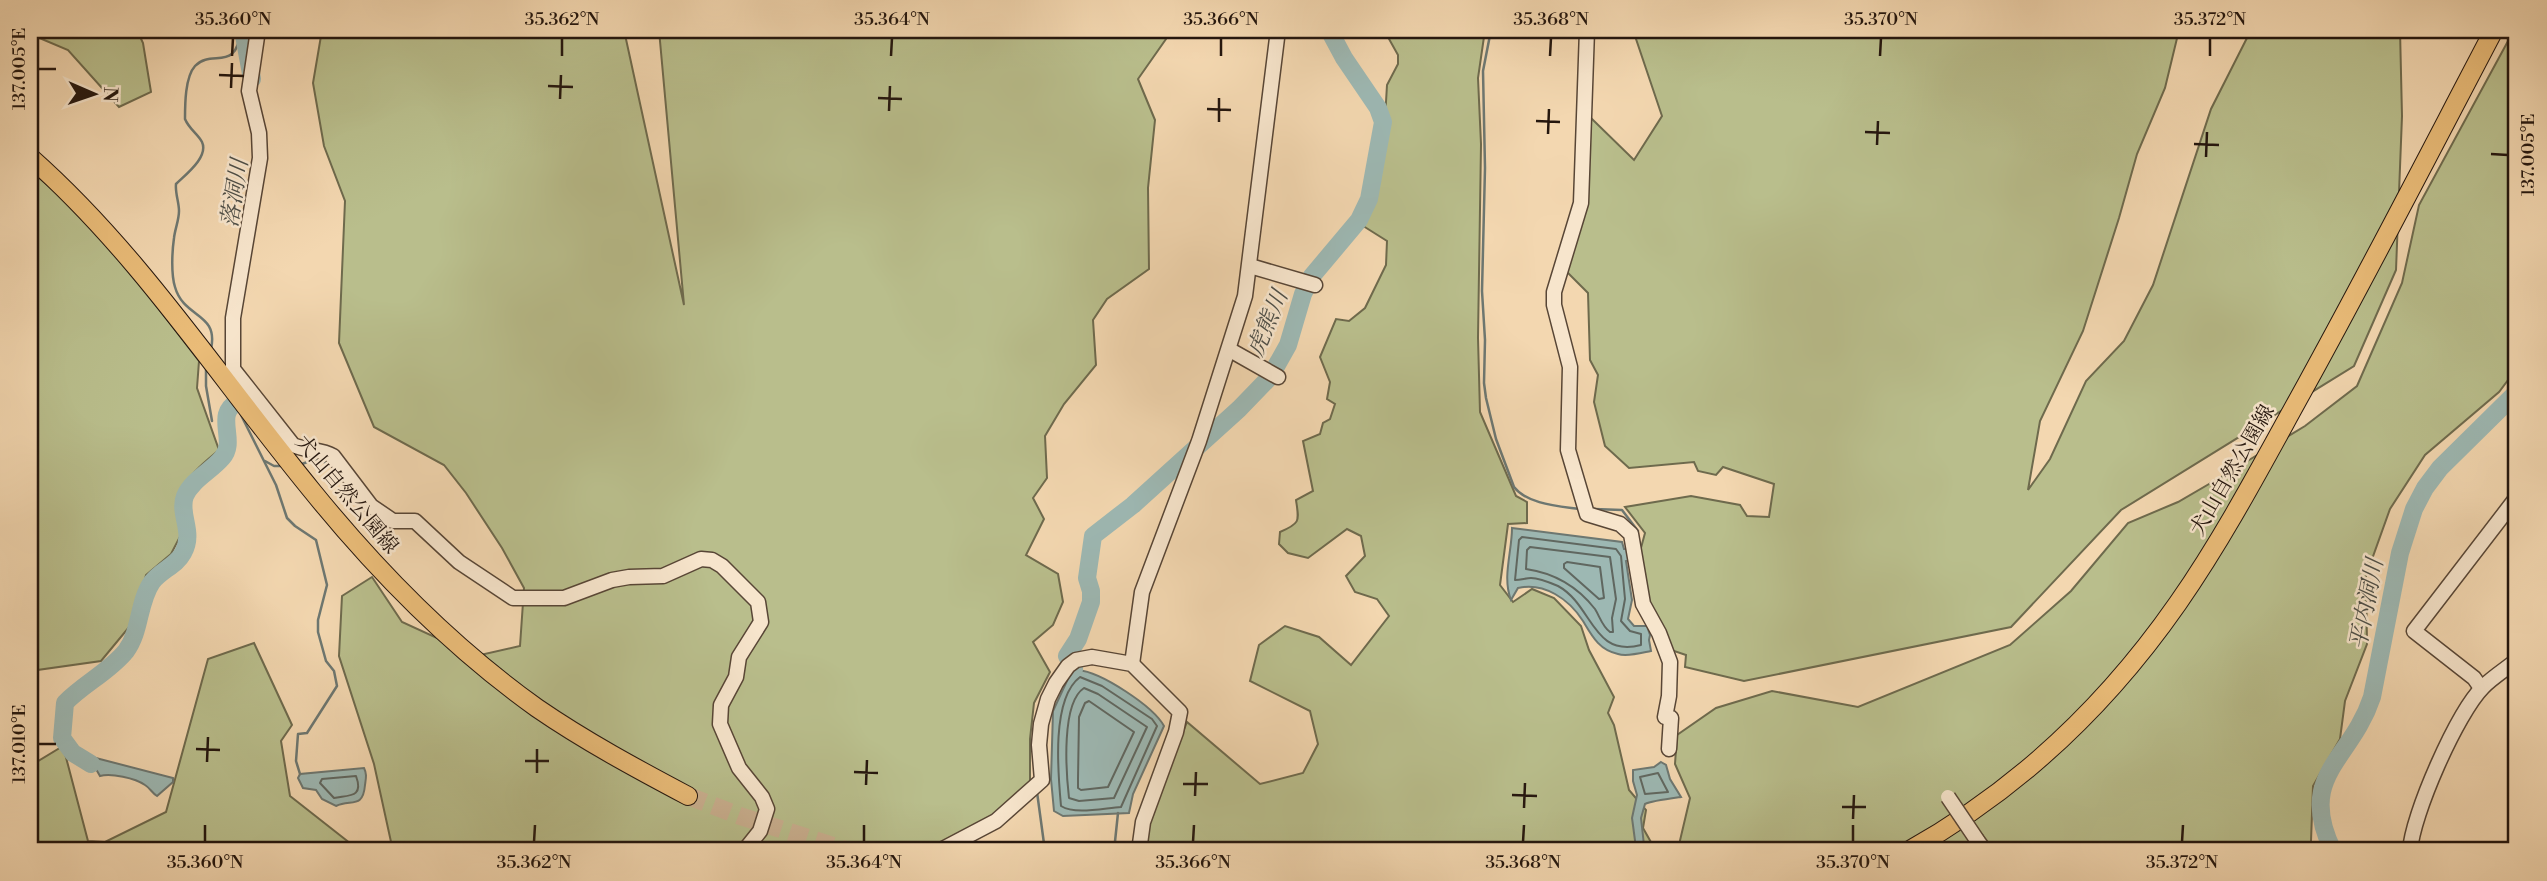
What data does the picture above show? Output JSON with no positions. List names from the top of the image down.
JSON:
{
  "streets": {
    "main road": ["犬山自然公園線"]
  },
  "water": ["落洞川", "虎熊川", "平内洞川"],
  "north": "right",
  "coordinates": [
    "35.360°N",
    "35.362°N",
    "35.364°N",
    "35.366°N",
    "35.368°N",
    "35.370°N",
    "35.372°N",
    "137.005°E",
    "137.010°E"
  ]
}
